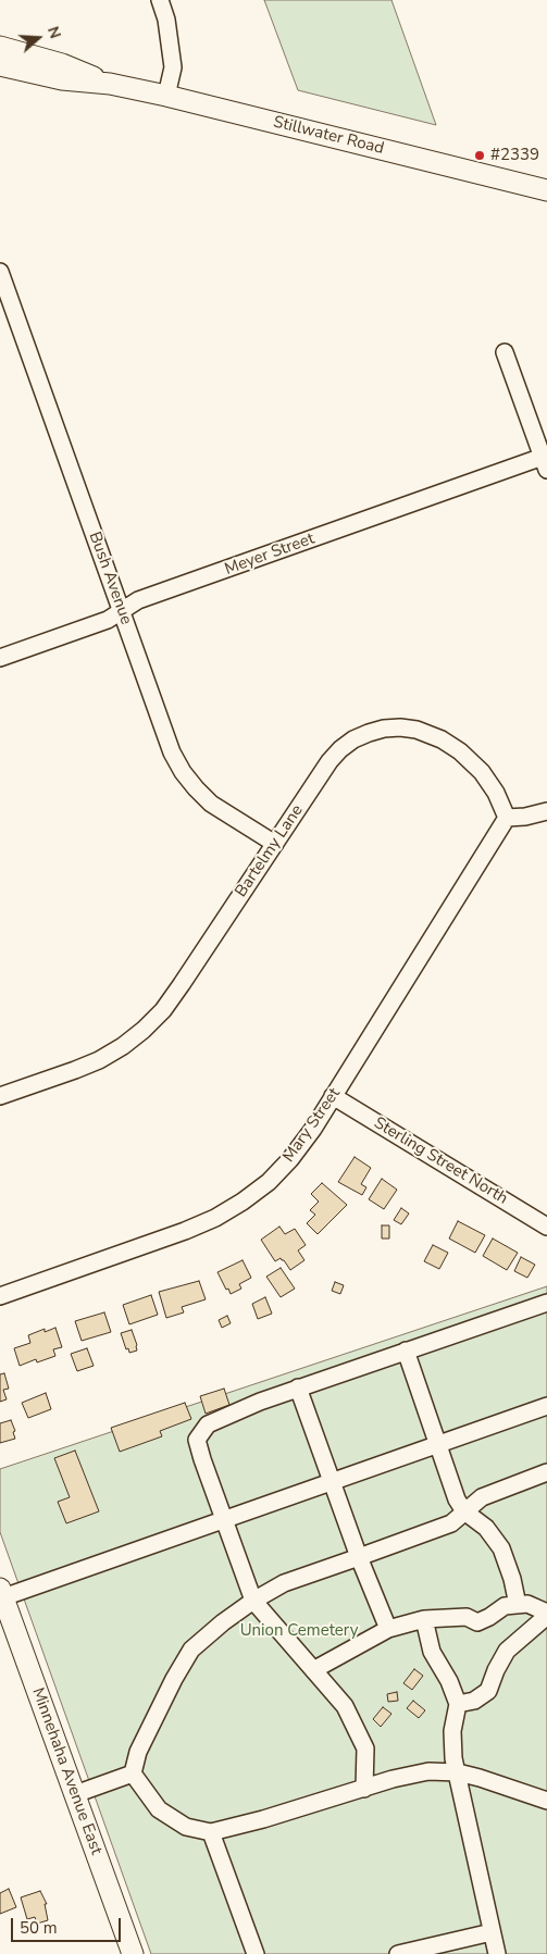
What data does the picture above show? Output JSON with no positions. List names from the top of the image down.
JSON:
{
  "streets": {
    "main road": ["Stillwater Road", "Minnehaha Avenue East"],
    "street": [
      "Meyer Street",
      "Bush Avenue",
      "Bartelmy Lane",
      "Mary Street",
      "Sterling Street North"
    ]
  },
  "crossings": [
    ["Meyer Street", "Bush Avenue"],
    ["Bush Avenue", "Bartelmy Lane"],
    ["Bartelmy Lane", "Mary Street"],
    ["Mary Street", "Sterling Street North"]
  ],
  "parks": ["Union Cemetery"],
  "places": ["#2339"],
  "scale_bar": "50 m",
  "north": "right"
}
